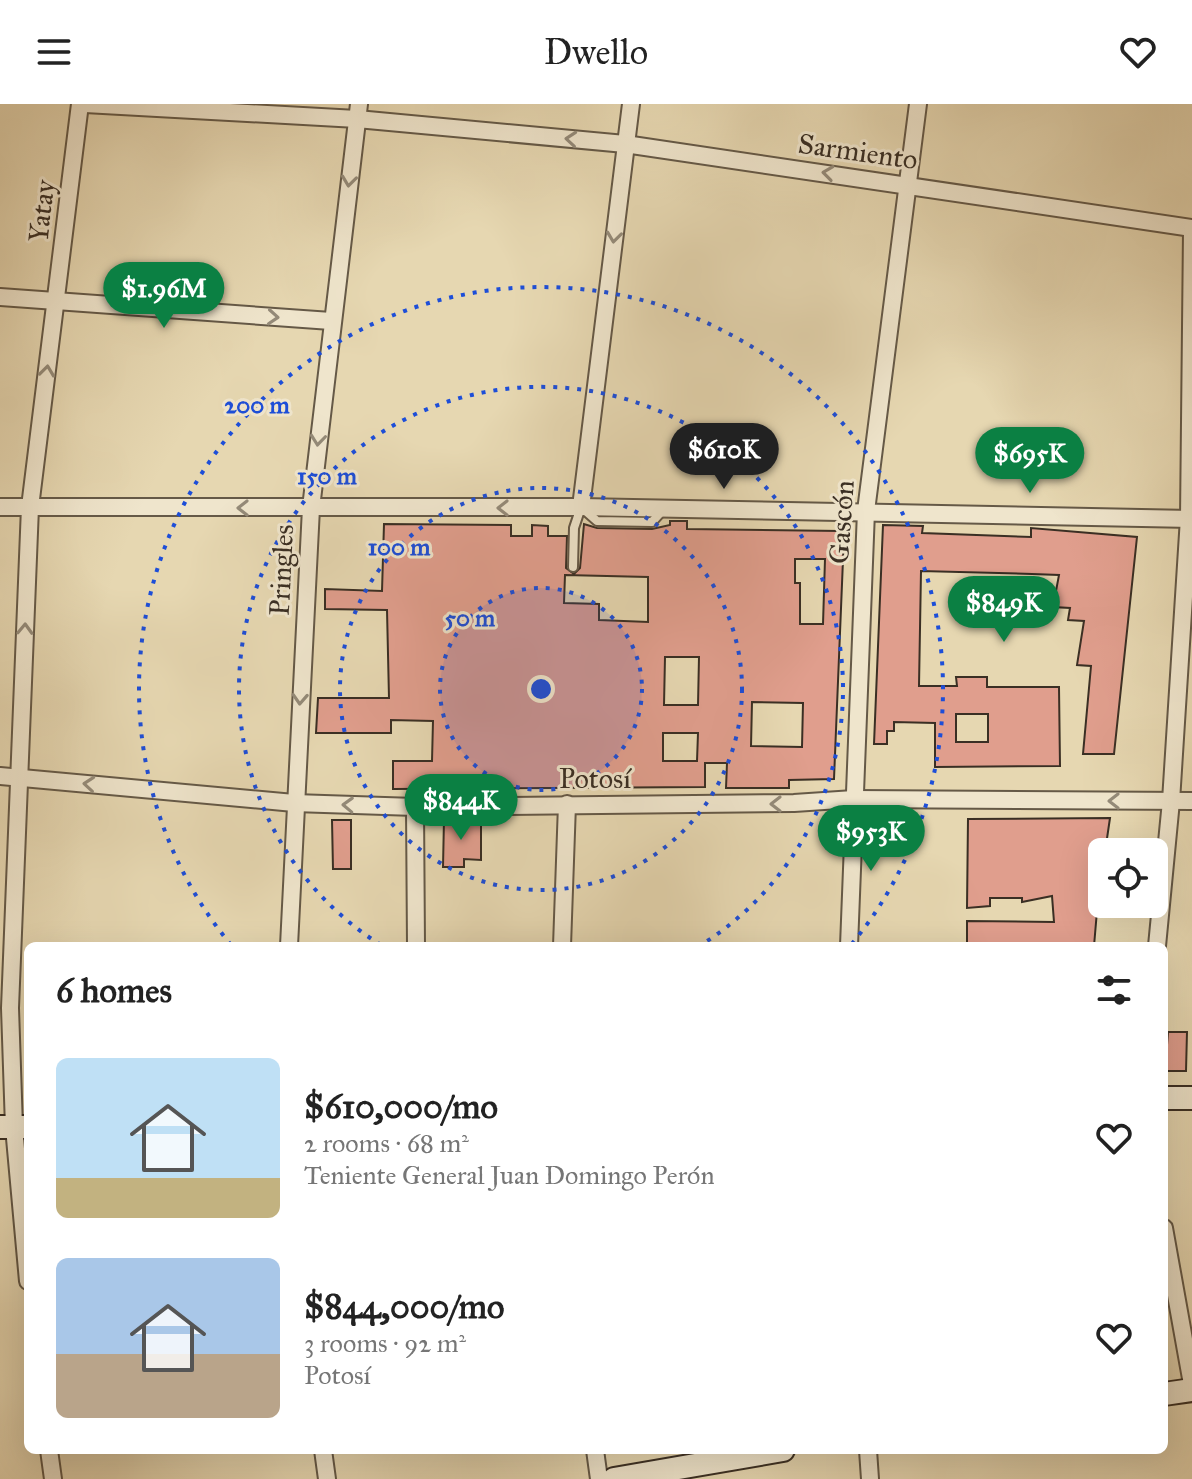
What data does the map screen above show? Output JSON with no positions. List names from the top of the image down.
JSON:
{
  "streets": {
    "street": [
      "Sarmiento",
      "Yatay",
      "Gascón",
      "Pringles",
      "Potosí"
    ]
  },
  "crossings": [
    ["Sarmiento", "Yatay"],
    ["Sarmiento", "Gascón"],
    ["Sarmiento", "Pringles"],
    ["Yatay", "Potosí"],
    ["Gascón", "Potosí"],
    ["Pringles", "Potosí"]
  ],
  "one_way": [
    "Sarmiento",
    "Yatay",
    "Pringles",
    "Potosí"
  ],
  "page": {
    "header": "Dwello",
    "price": [
      "$1.96M",
      "$610K",
      "$695K",
      "$849K",
      "$844K",
      "$953K"
    ],
    "heading": "6 homes",
    "list": [
      {
        "name": "$610,000/mo",
        "note": "2 rooms · 68 m² · Teniente General Juan Domingo Perón"
      },
      {
        "name": "$844,000/mo",
        "note": "3 rooms · 92 m² · Potosí"
      }
    ]
  },
  "rings": [
    "200 m",
    "150 m",
    "100 m",
    "50 m"
  ]
}
